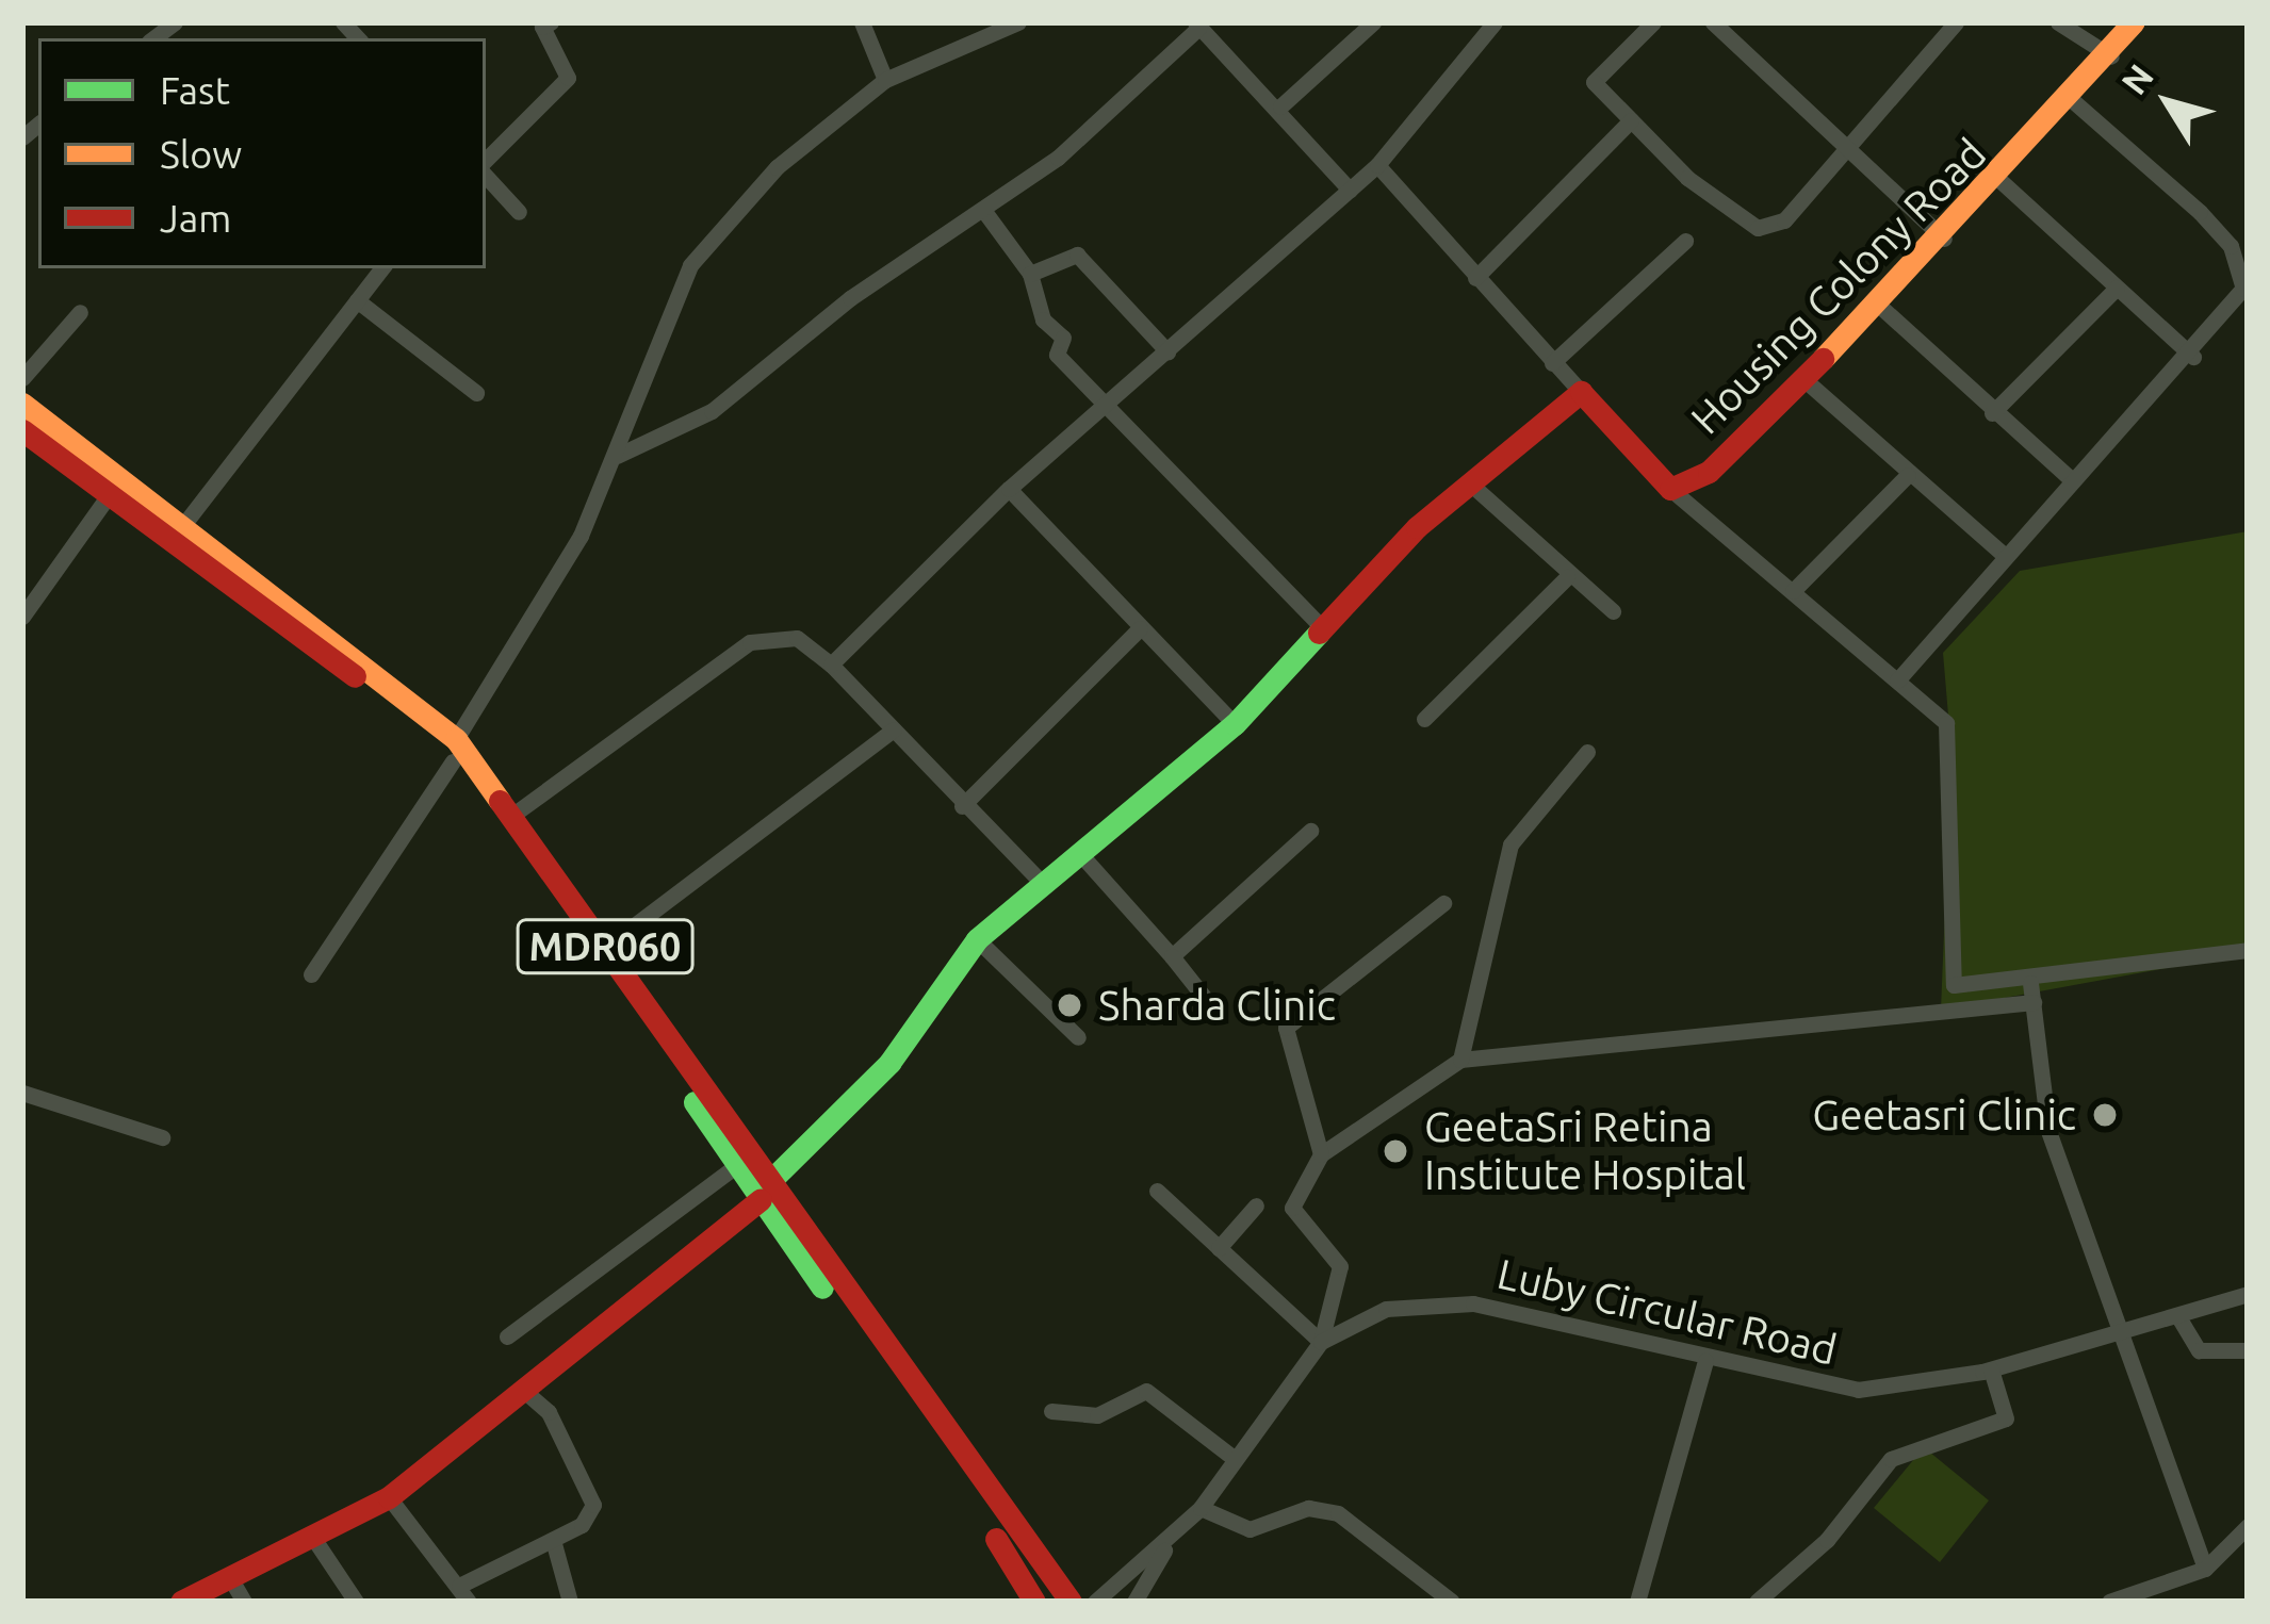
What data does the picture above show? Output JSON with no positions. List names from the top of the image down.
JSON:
{
  "streets": {
    "main road": ["Housing Colony Road", "MDR060"],
    "street": ["Luby Circular Road"]
  },
  "places": ["Sharda Clinic", "Geetasri Clinic", "GeetaSri Retina Institute Hospital"],
  "legend": ["Fast", "Slow", "Jam"],
  "north": "top left"
}
